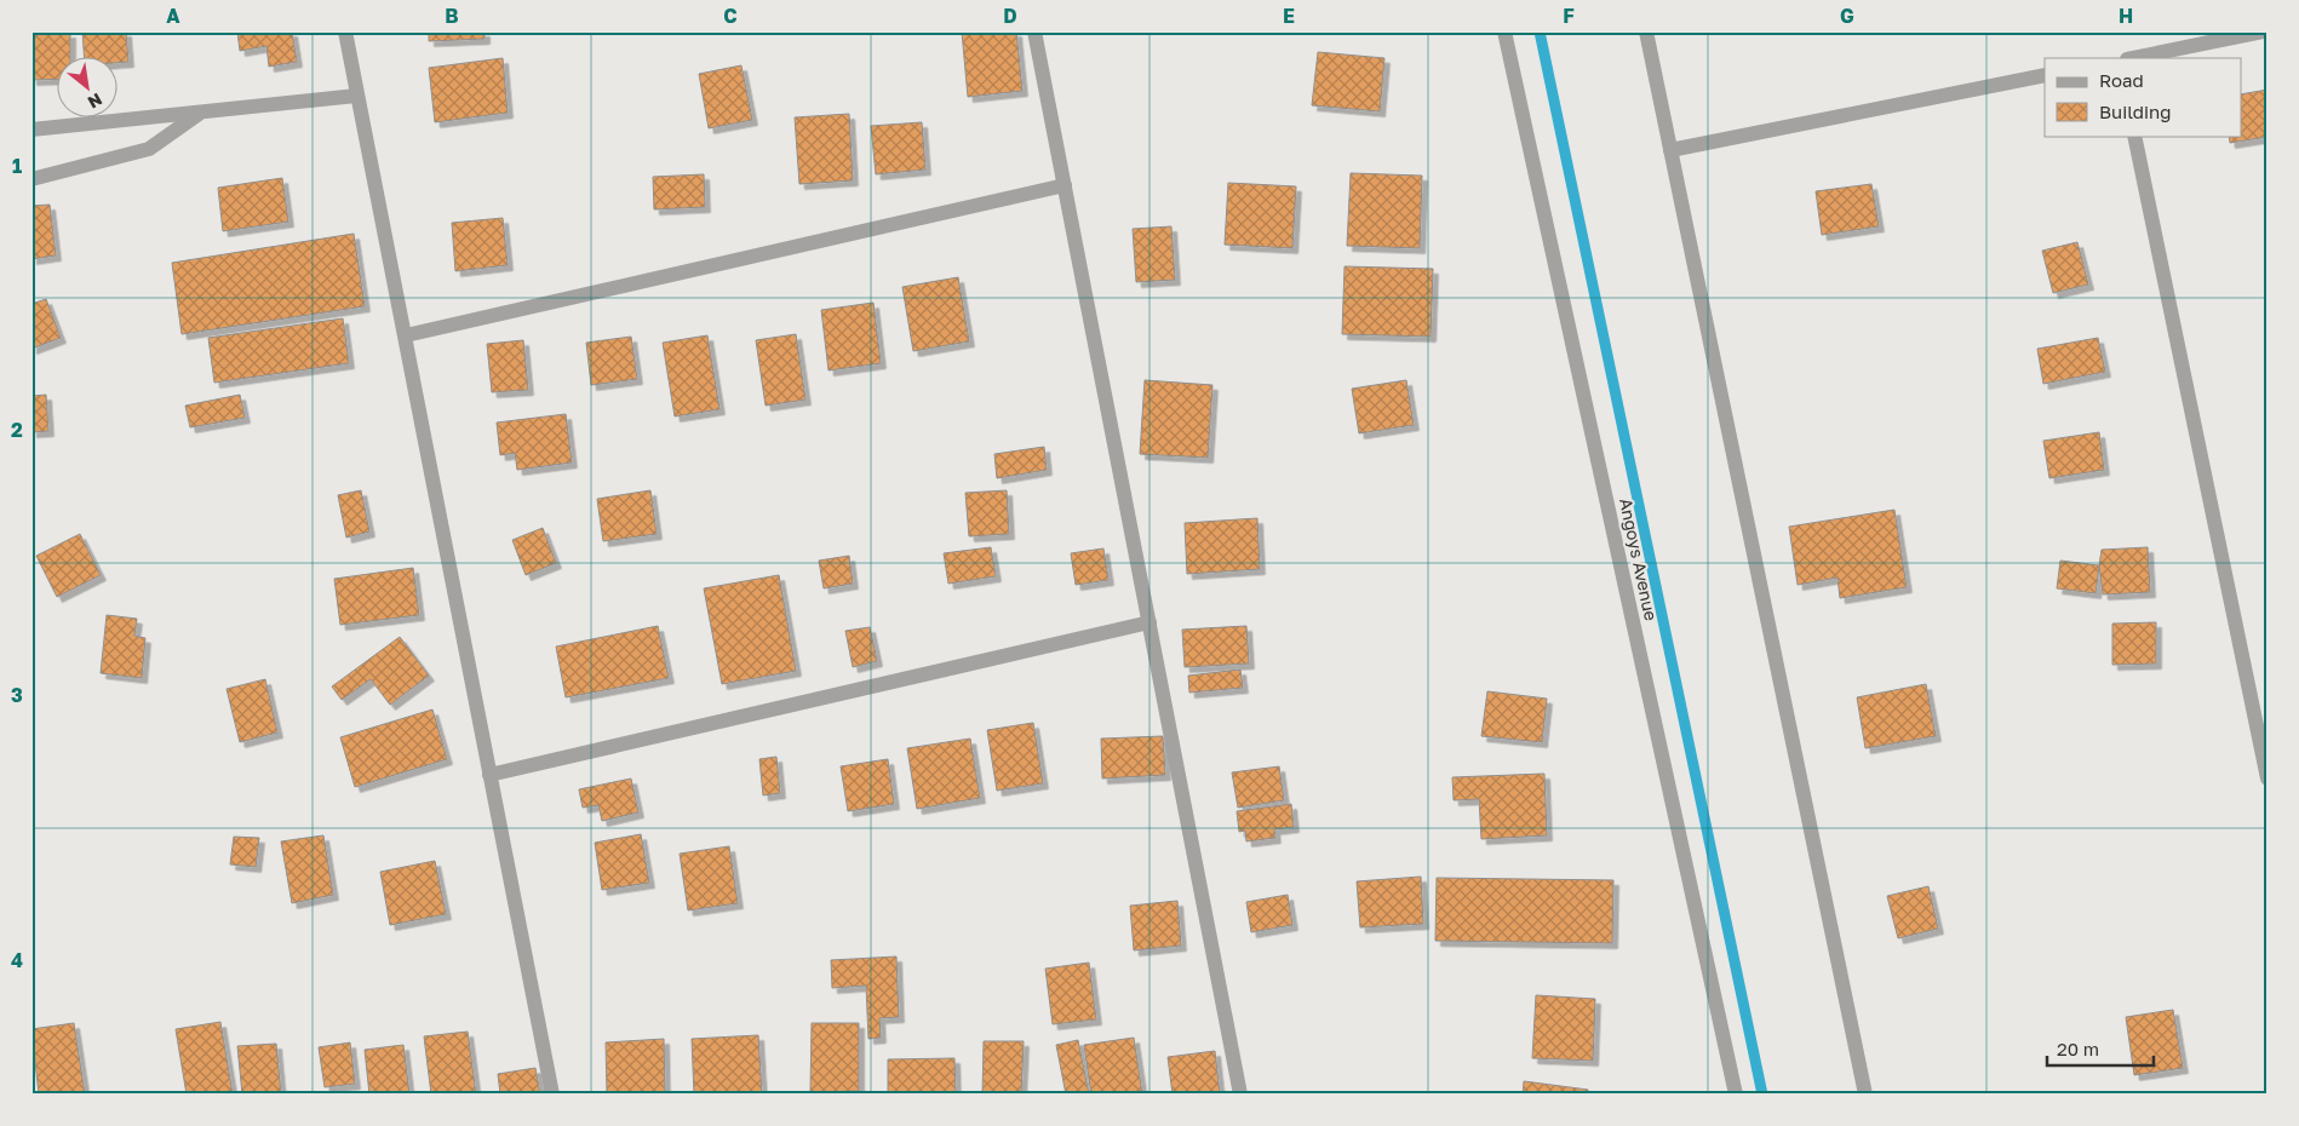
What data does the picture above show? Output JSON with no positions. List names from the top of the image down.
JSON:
{
  "streets": {
    "street": ["Angoys Avenue"]
  },
  "legend": ["Road", "Building"],
  "scale_bar": "20 m",
  "north": "bottom right",
  "grid": {
    "columns": [
      "A",
      "B",
      "C",
      "D",
      "E",
      "F",
      "G",
      "H"
    ],
    "rows": [
      "1",
      "2",
      "3",
      "4"
    ]
  }
}
